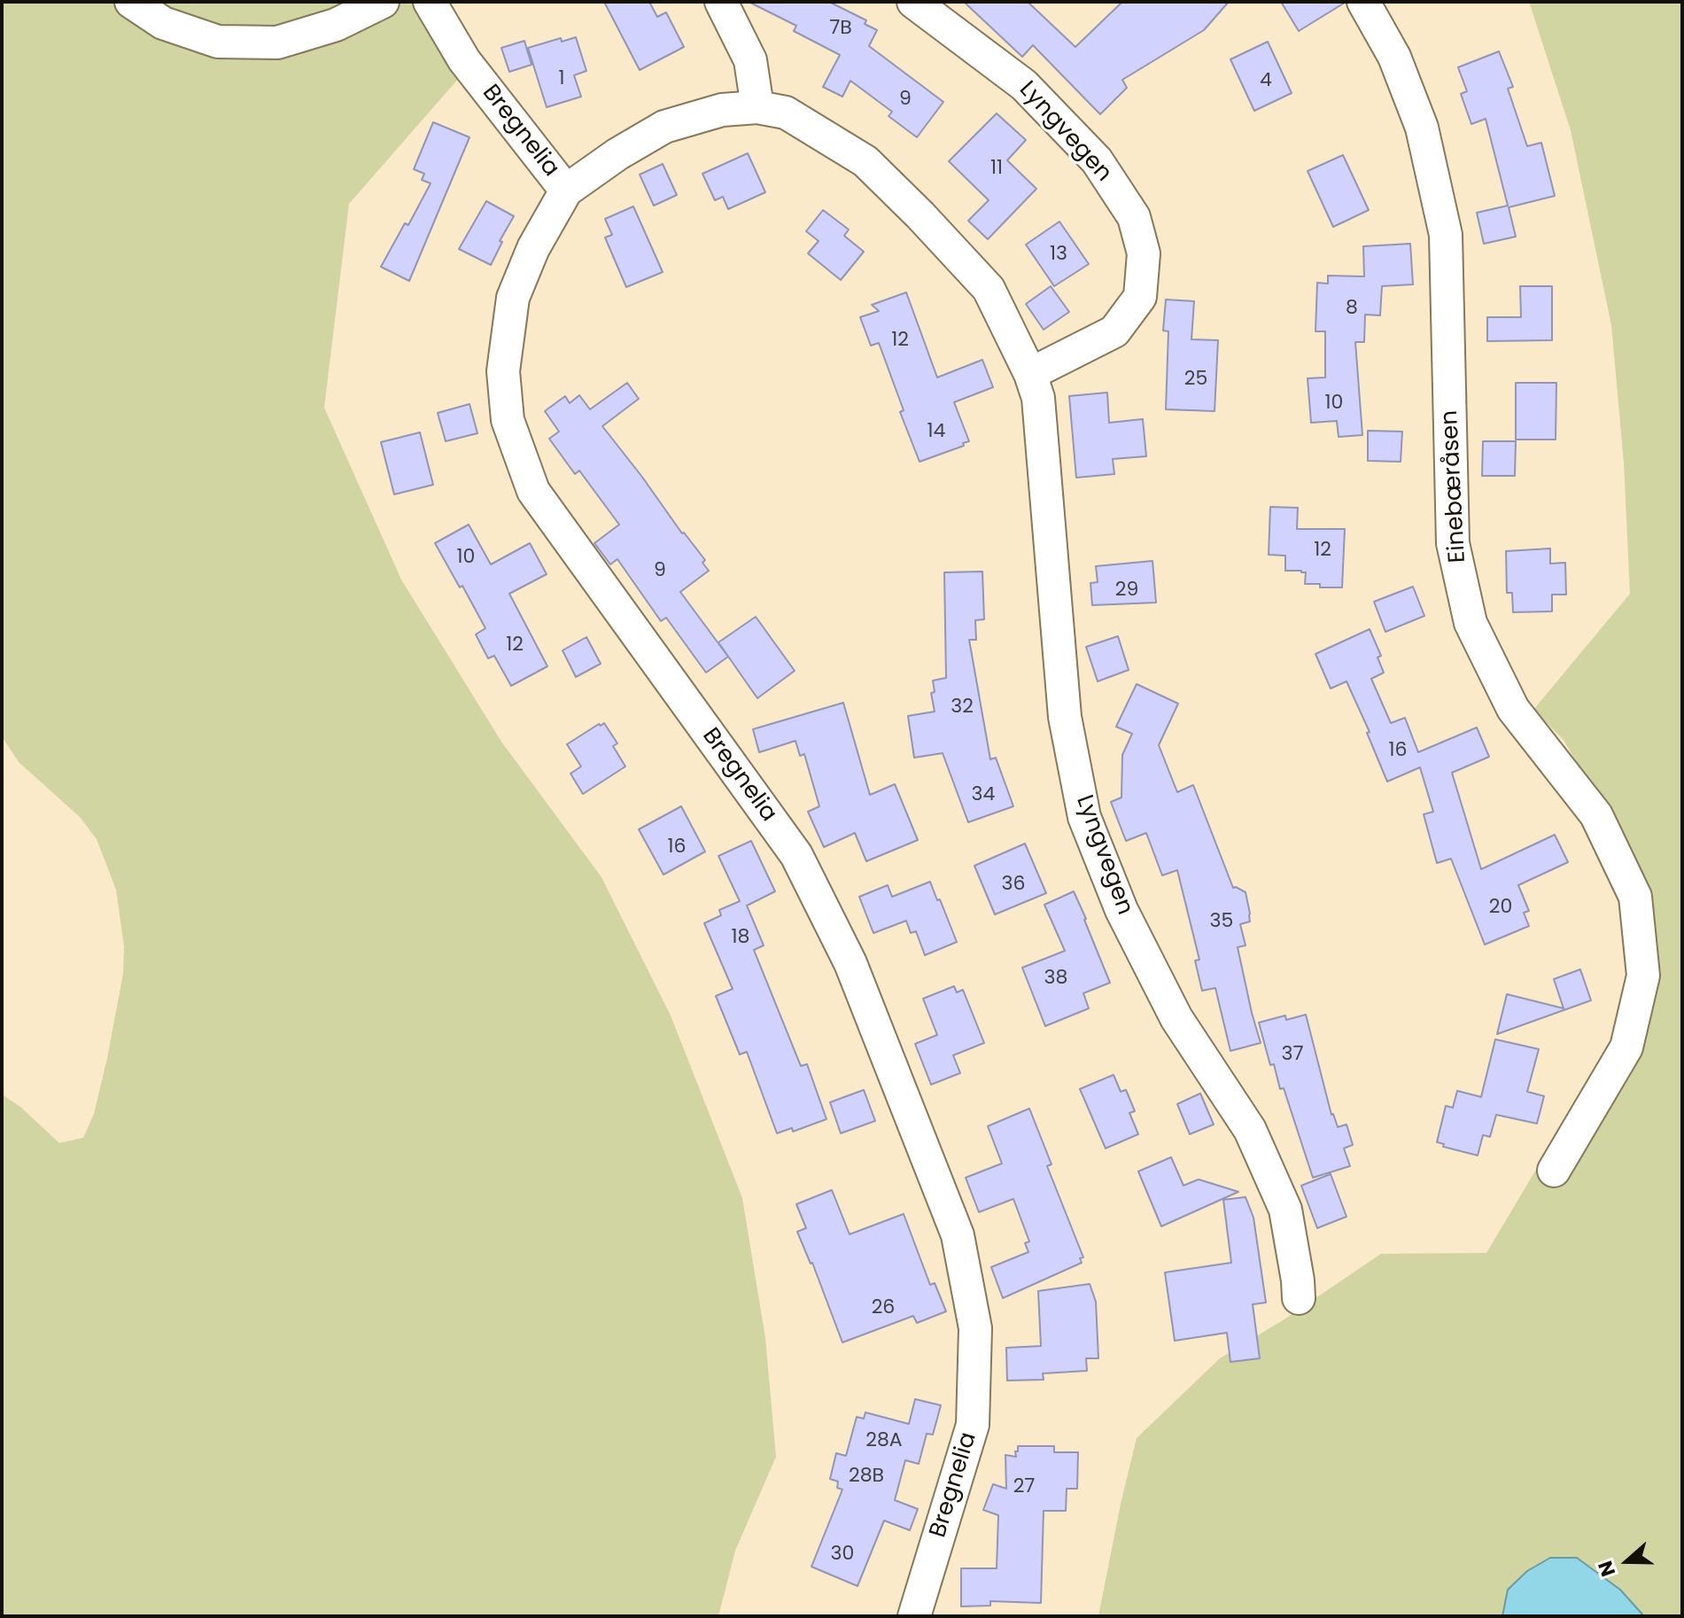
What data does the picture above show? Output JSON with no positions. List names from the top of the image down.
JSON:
{
  "streets": {
    "street": ["Bregnelia", "Lyngvegen", "Einebæråsen"]
  },
  "crossings": [
    ["Bregnelia", "Lyngvegen"]
  ],
  "house_numbers": [
    "7B",
    "1",
    "4",
    "9",
    "11",
    "13",
    "8",
    "12",
    "25",
    "10",
    "14",
    "12",
    "10",
    "9",
    "29",
    "12",
    "32",
    "16",
    "34",
    "16",
    "36",
    "20",
    "35",
    "18",
    "38",
    "37",
    "26",
    "28A",
    "28B",
    "27",
    "30"
  ],
  "north": "left"
}
